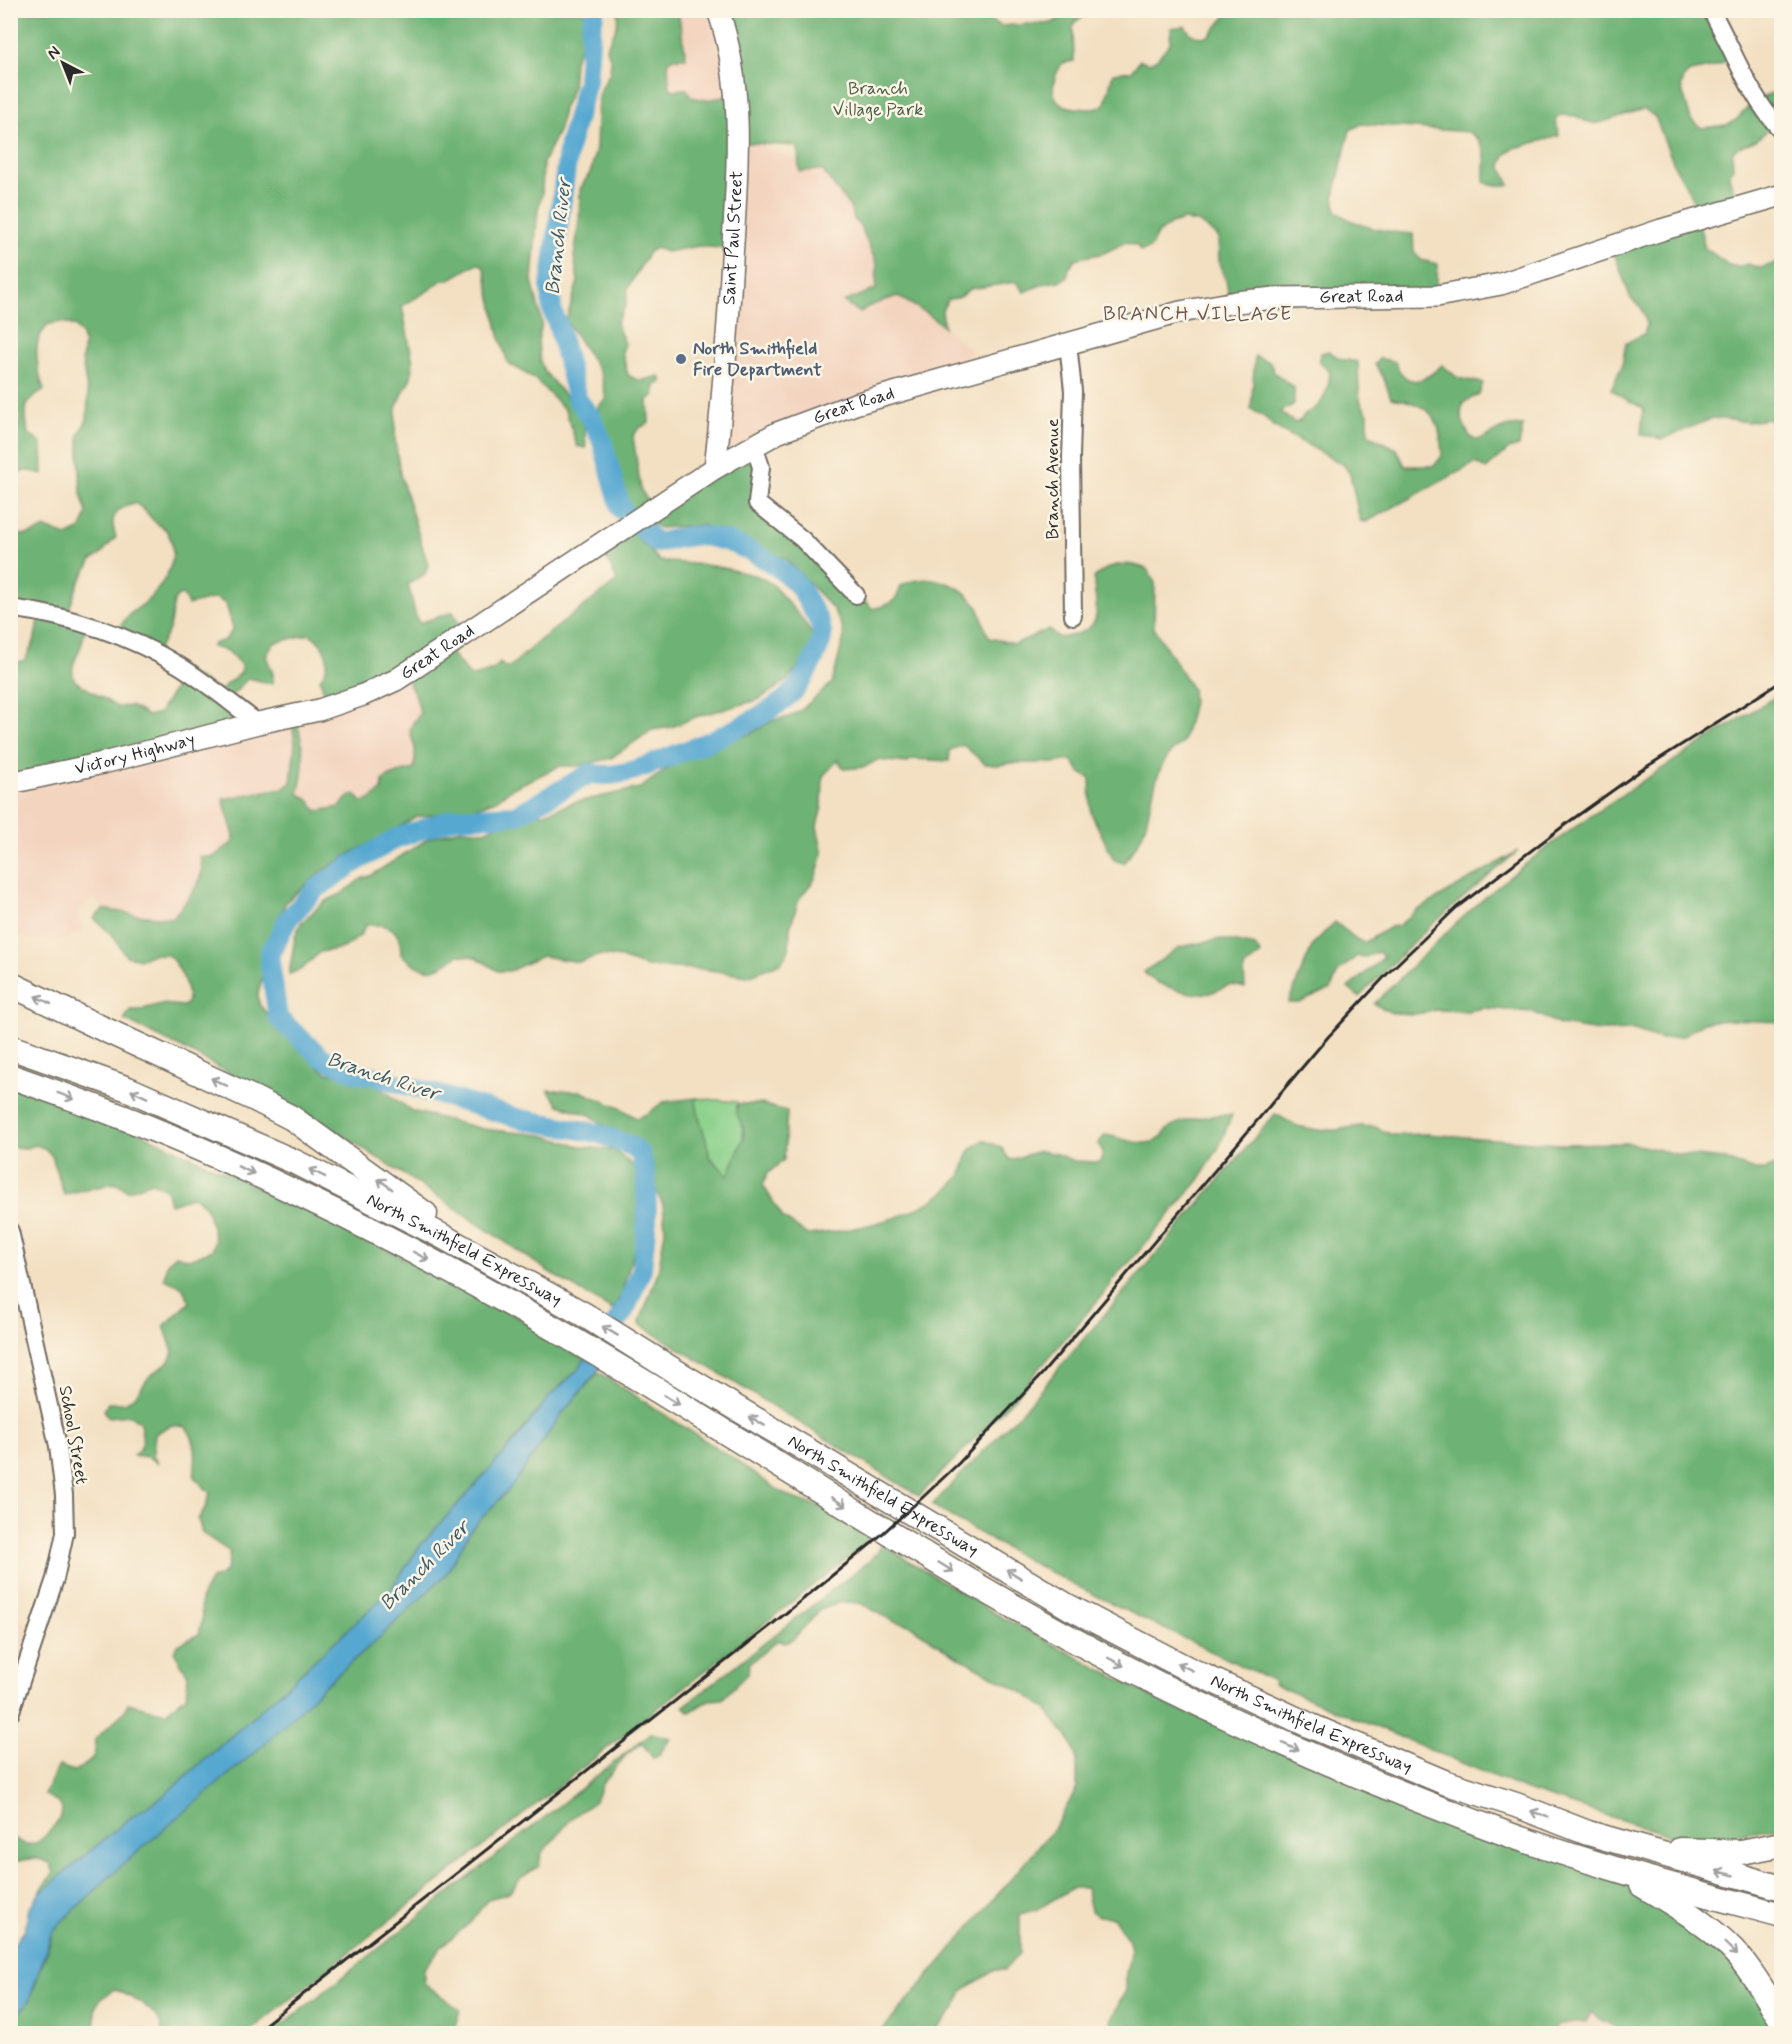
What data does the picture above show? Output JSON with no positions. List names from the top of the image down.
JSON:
{
  "streets": {
    "highway": ["North Smithfield Expressway"],
    "main road": ["Saint Paul Street", "Great Road", "Victory Highway"],
    "street": ["Branch Avenue", "School Street"]
  },
  "crossings": [
    ["Saint Paul Street", "Great Road"],
    ["Great Road", "Branch Avenue"],
    ["Great Road", "Victory Highway"]
  ],
  "districts": ["BRANCH VILLAGE"],
  "water": ["Branch River"],
  "parks": ["Branch Village Park"],
  "places": ["North Smithfield Fire Department"],
  "north": "top left"
}
